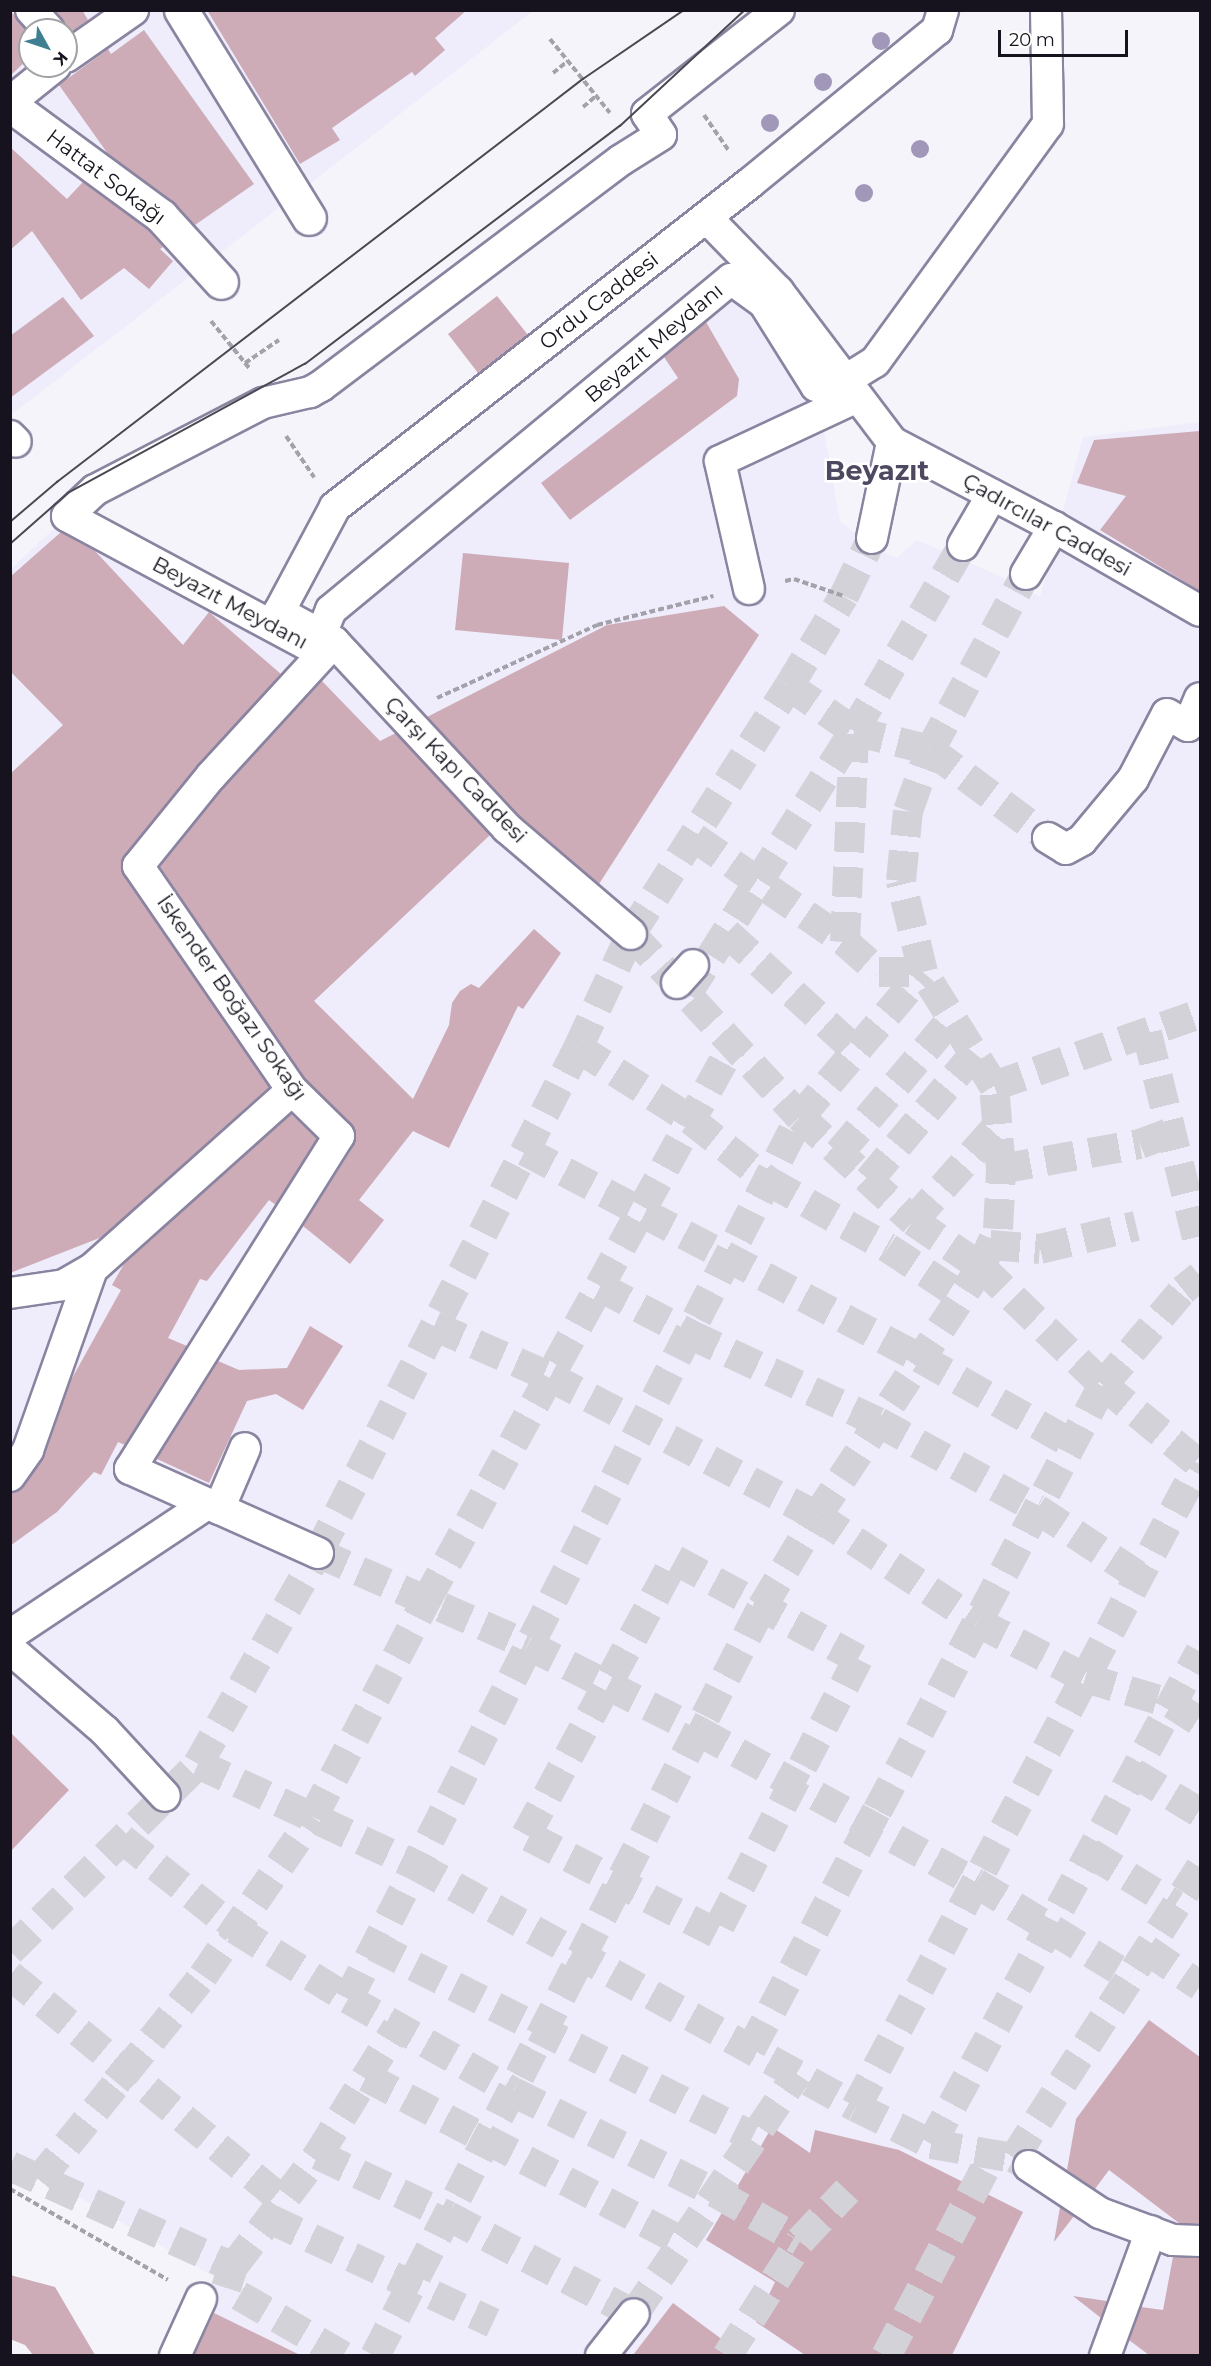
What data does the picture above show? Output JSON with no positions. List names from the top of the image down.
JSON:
{
  "streets": {
    "street": [
      "Hattat Sokağı",
      "Ordu Caddesi",
      "Beyazıt Meydanı",
      "Çadırcılar Caddesi",
      "Çarşı Kapı Caddesi",
      "İskender Boğazı Sokağı"
    ]
  },
  "crossings": [
    ["Ordu Caddesi", "Çarşı Kapı Caddesi"],
    ["Beyazıt Meydanı", "Çarşı Kapı Caddesi"],
    ["Beyazıt Meydanı", "İskender Boğazı Sokağı"],
    ["Çarşı Kapı Caddesi", "İskender Boğazı Sokağı"]
  ],
  "districts": ["Beyazıt"],
  "scale_bar": "20 m",
  "north": "bottom right"
}
